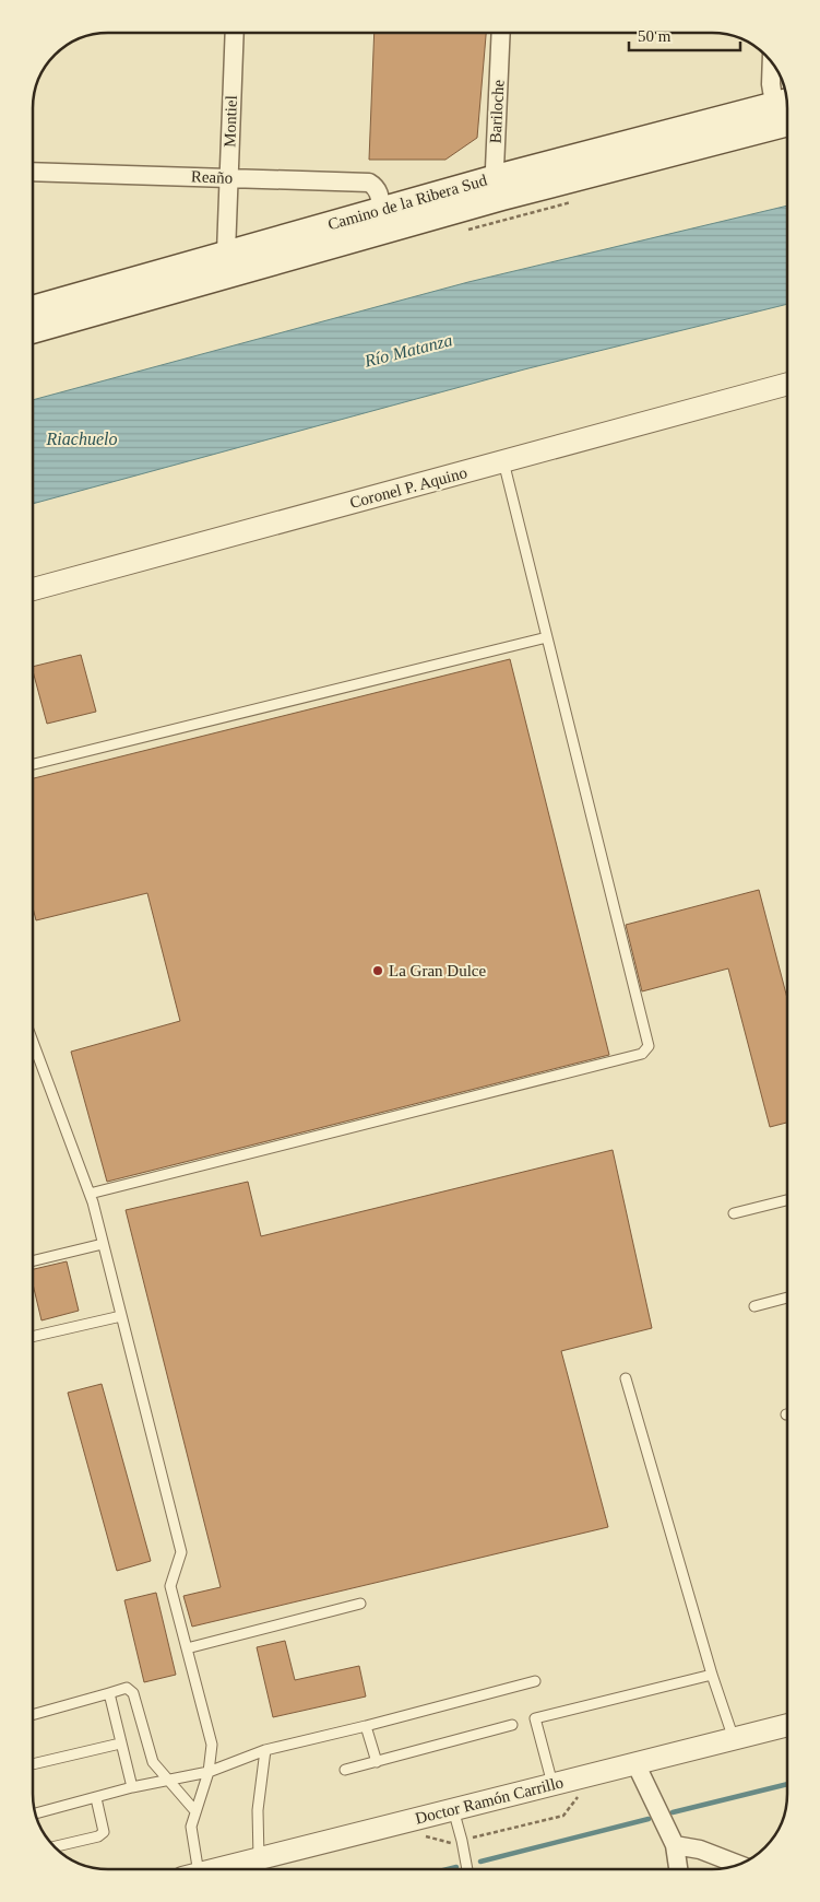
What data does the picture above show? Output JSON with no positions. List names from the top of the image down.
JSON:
{
  "streets": {
    "main road": ["Camino de la Ribera Sud"],
    "street": [
      "Bariloche",
      "Montiel",
      "Reaño",
      "Coronel P. Aquino",
      "Doctor Ramón Carrillo"
    ]
  },
  "crossings": [
    ["Bariloche", "Camino de la Ribera Sud"],
    ["Montiel", "Reaño"],
    ["Montiel", "Camino de la Ribera Sud"],
    ["Reaño", "Camino de la Ribera Sud"]
  ],
  "water": ["Río Matanza", "Riachuelo"],
  "places": ["La Gran Dulce"],
  "scale_bar": "50 m"
}
